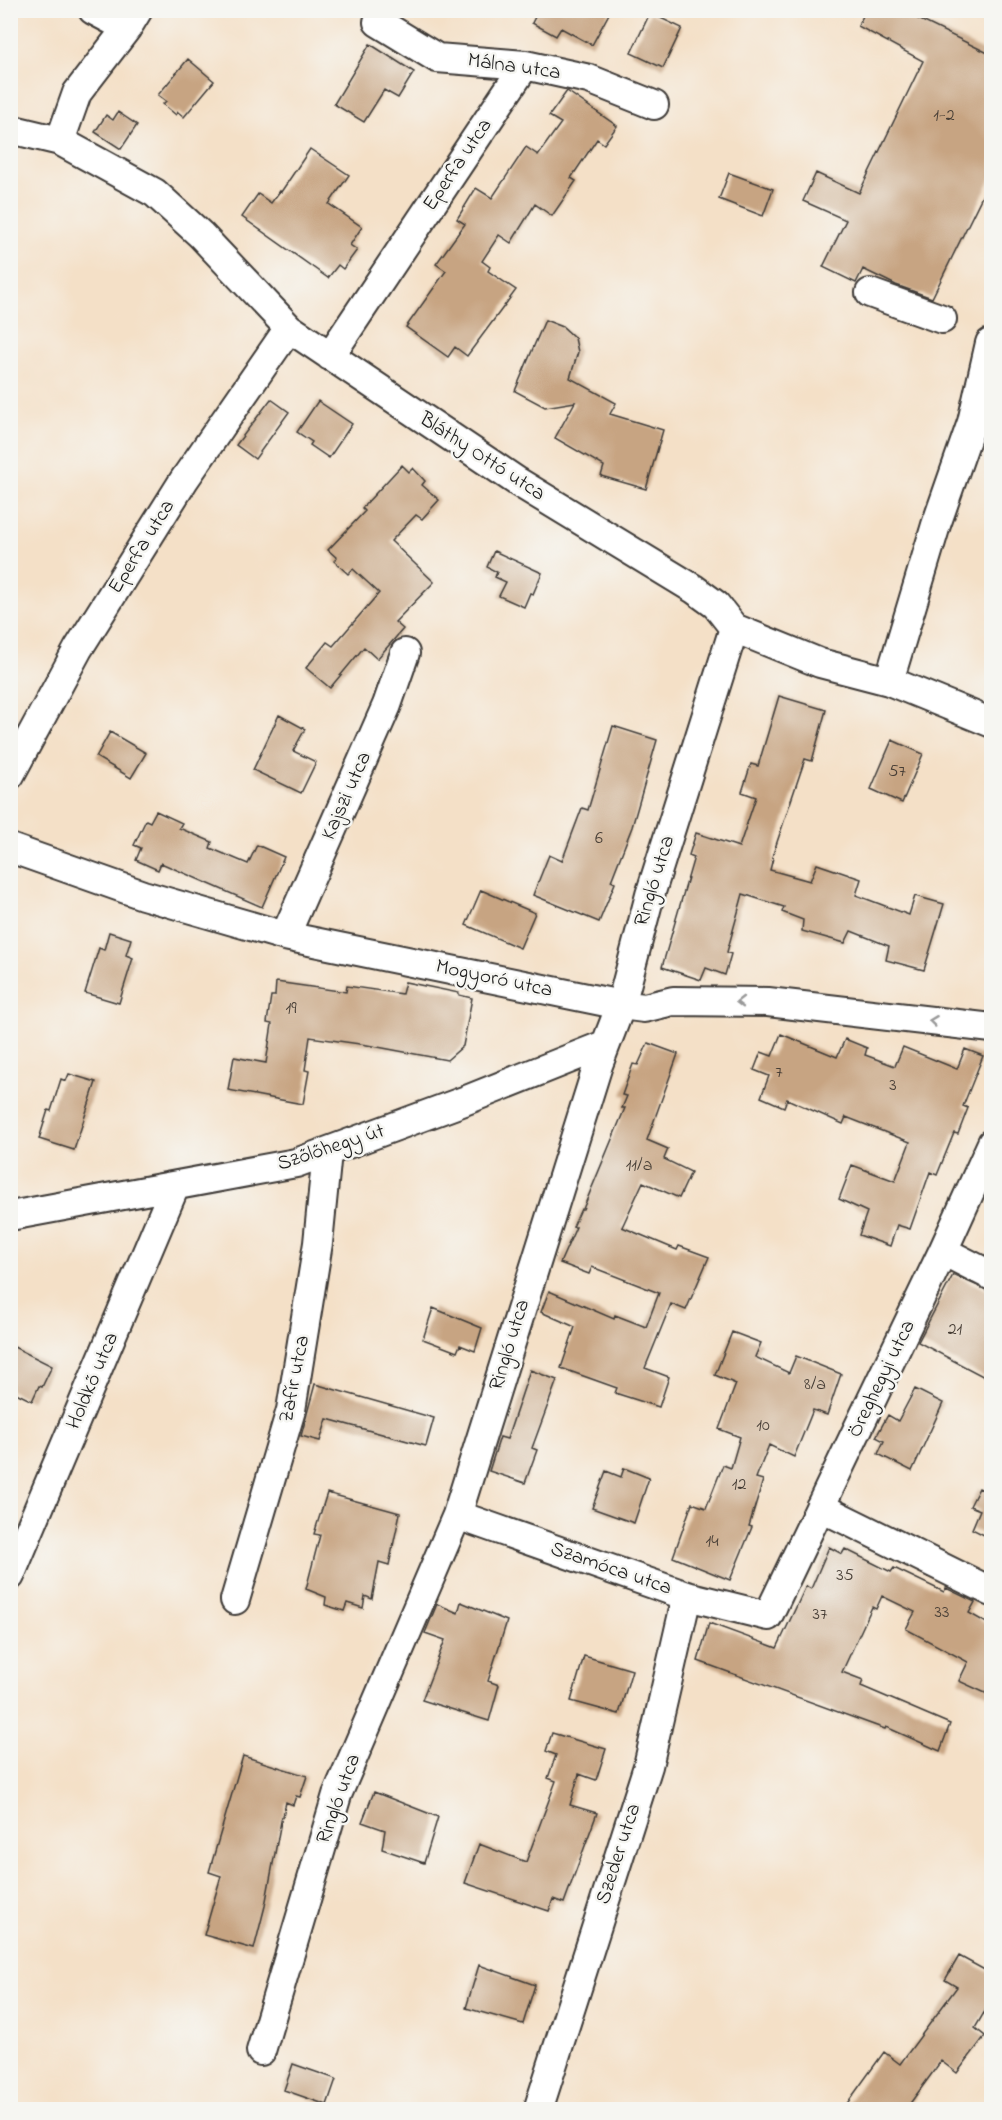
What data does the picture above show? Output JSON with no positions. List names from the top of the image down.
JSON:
{
  "streets": {
    "street": [
      "Málna utca",
      "Eperfa utca",
      "Bláthy Ottó utca",
      "Kajszi utca",
      "Ringló utca",
      "Mogyoró utca",
      "Szőlőhegy út",
      "Zafír utca",
      "Öreghegyi utca",
      "Holdkő utca",
      "Szamóca utca",
      "Szeder utca"
    ]
  },
  "crossings": [
    ["Málna utca", "Eperfa utca"],
    ["Eperfa utca", "Bláthy Ottó utca"],
    ["Bláthy Ottó utca", "Ringló utca"],
    ["Kajszi utca", "Mogyoró utca"],
    ["Ringló utca", "Mogyoró utca"],
    ["Ringló utca", "Szőlőhegy út"],
    ["Ringló utca", "Szamóca utca"],
    ["Szőlőhegy út", "Zafír utca"],
    ["Szőlőhegy út", "Holdkő utca"],
    ["Öreghegyi utca", "Szamóca utca"],
    ["Szamóca utca", "Szeder utca"]
  ],
  "one_way": ["Mogyoró utca"],
  "house_numbers": [
    "1-2",
    "57",
    "6",
    "19",
    "7",
    "3",
    "11/a",
    "21",
    "8/a",
    "10",
    "12",
    "14",
    "35",
    "33",
    "37"
  ]
}
